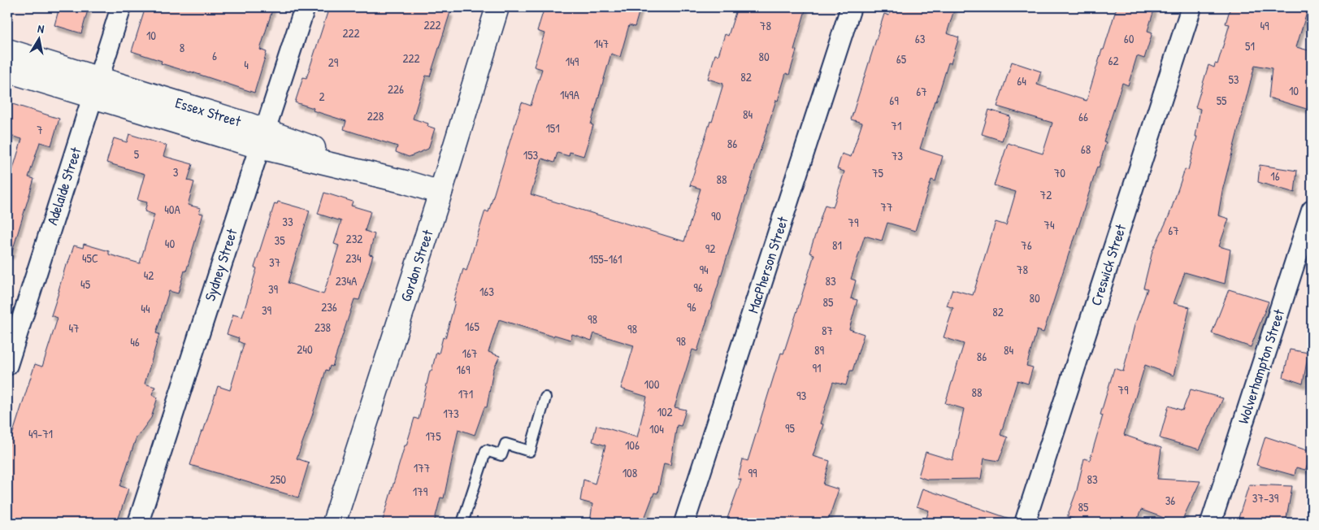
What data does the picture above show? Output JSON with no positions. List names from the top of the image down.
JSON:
{
  "streets": {
    "street": [
      "Essex Street",
      "Adelaide Street",
      "Sydney Street",
      "MacPherson Street",
      "Creswick Street",
      "Gordon Street",
      "Wolverhampton Street"
    ]
  },
  "crossings": [
    ["Essex Street", "Adelaide Street"],
    ["Essex Street", "Sydney Street"],
    ["Essex Street", "Gordon Street"]
  ],
  "house_numbers": [
    "222",
    "78",
    "49",
    "222",
    "10",
    "63",
    "60",
    "147",
    "51",
    "8",
    "6",
    "80",
    "222",
    "65",
    "62",
    "149",
    "29",
    "4",
    "82",
    "53",
    "64",
    "226",
    "10",
    "67",
    "149A",
    "2",
    "69",
    "55",
    "84",
    "228",
    "66",
    "71",
    "151",
    "7",
    "86",
    "68",
    "5",
    "153",
    "73",
    "3",
    "75",
    "70",
    "16",
    "88",
    "72",
    "77",
    "40A",
    "90",
    "33",
    "79",
    "74",
    "67",
    "232",
    "35",
    "40",
    "81",
    "76",
    "92",
    "45C",
    "234",
    "155-161",
    "37",
    "94",
    "78",
    "42",
    "234A",
    "83",
    "45",
    "96",
    "39",
    "163",
    "80",
    "85",
    "236",
    "96",
    "44",
    "39",
    "82",
    "98",
    "165",
    "238",
    "47",
    "98",
    "87",
    "98",
    "46",
    "240",
    "89",
    "84",
    "167",
    "86",
    "91",
    "169",
    "100",
    "79",
    "88",
    "171",
    "93",
    "102",
    "173",
    "95",
    "104",
    "49-71",
    "175",
    "106",
    "177",
    "108",
    "99",
    "250",
    "83",
    "179",
    "37-39",
    "36",
    "85"
  ],
  "north": "top"
}
